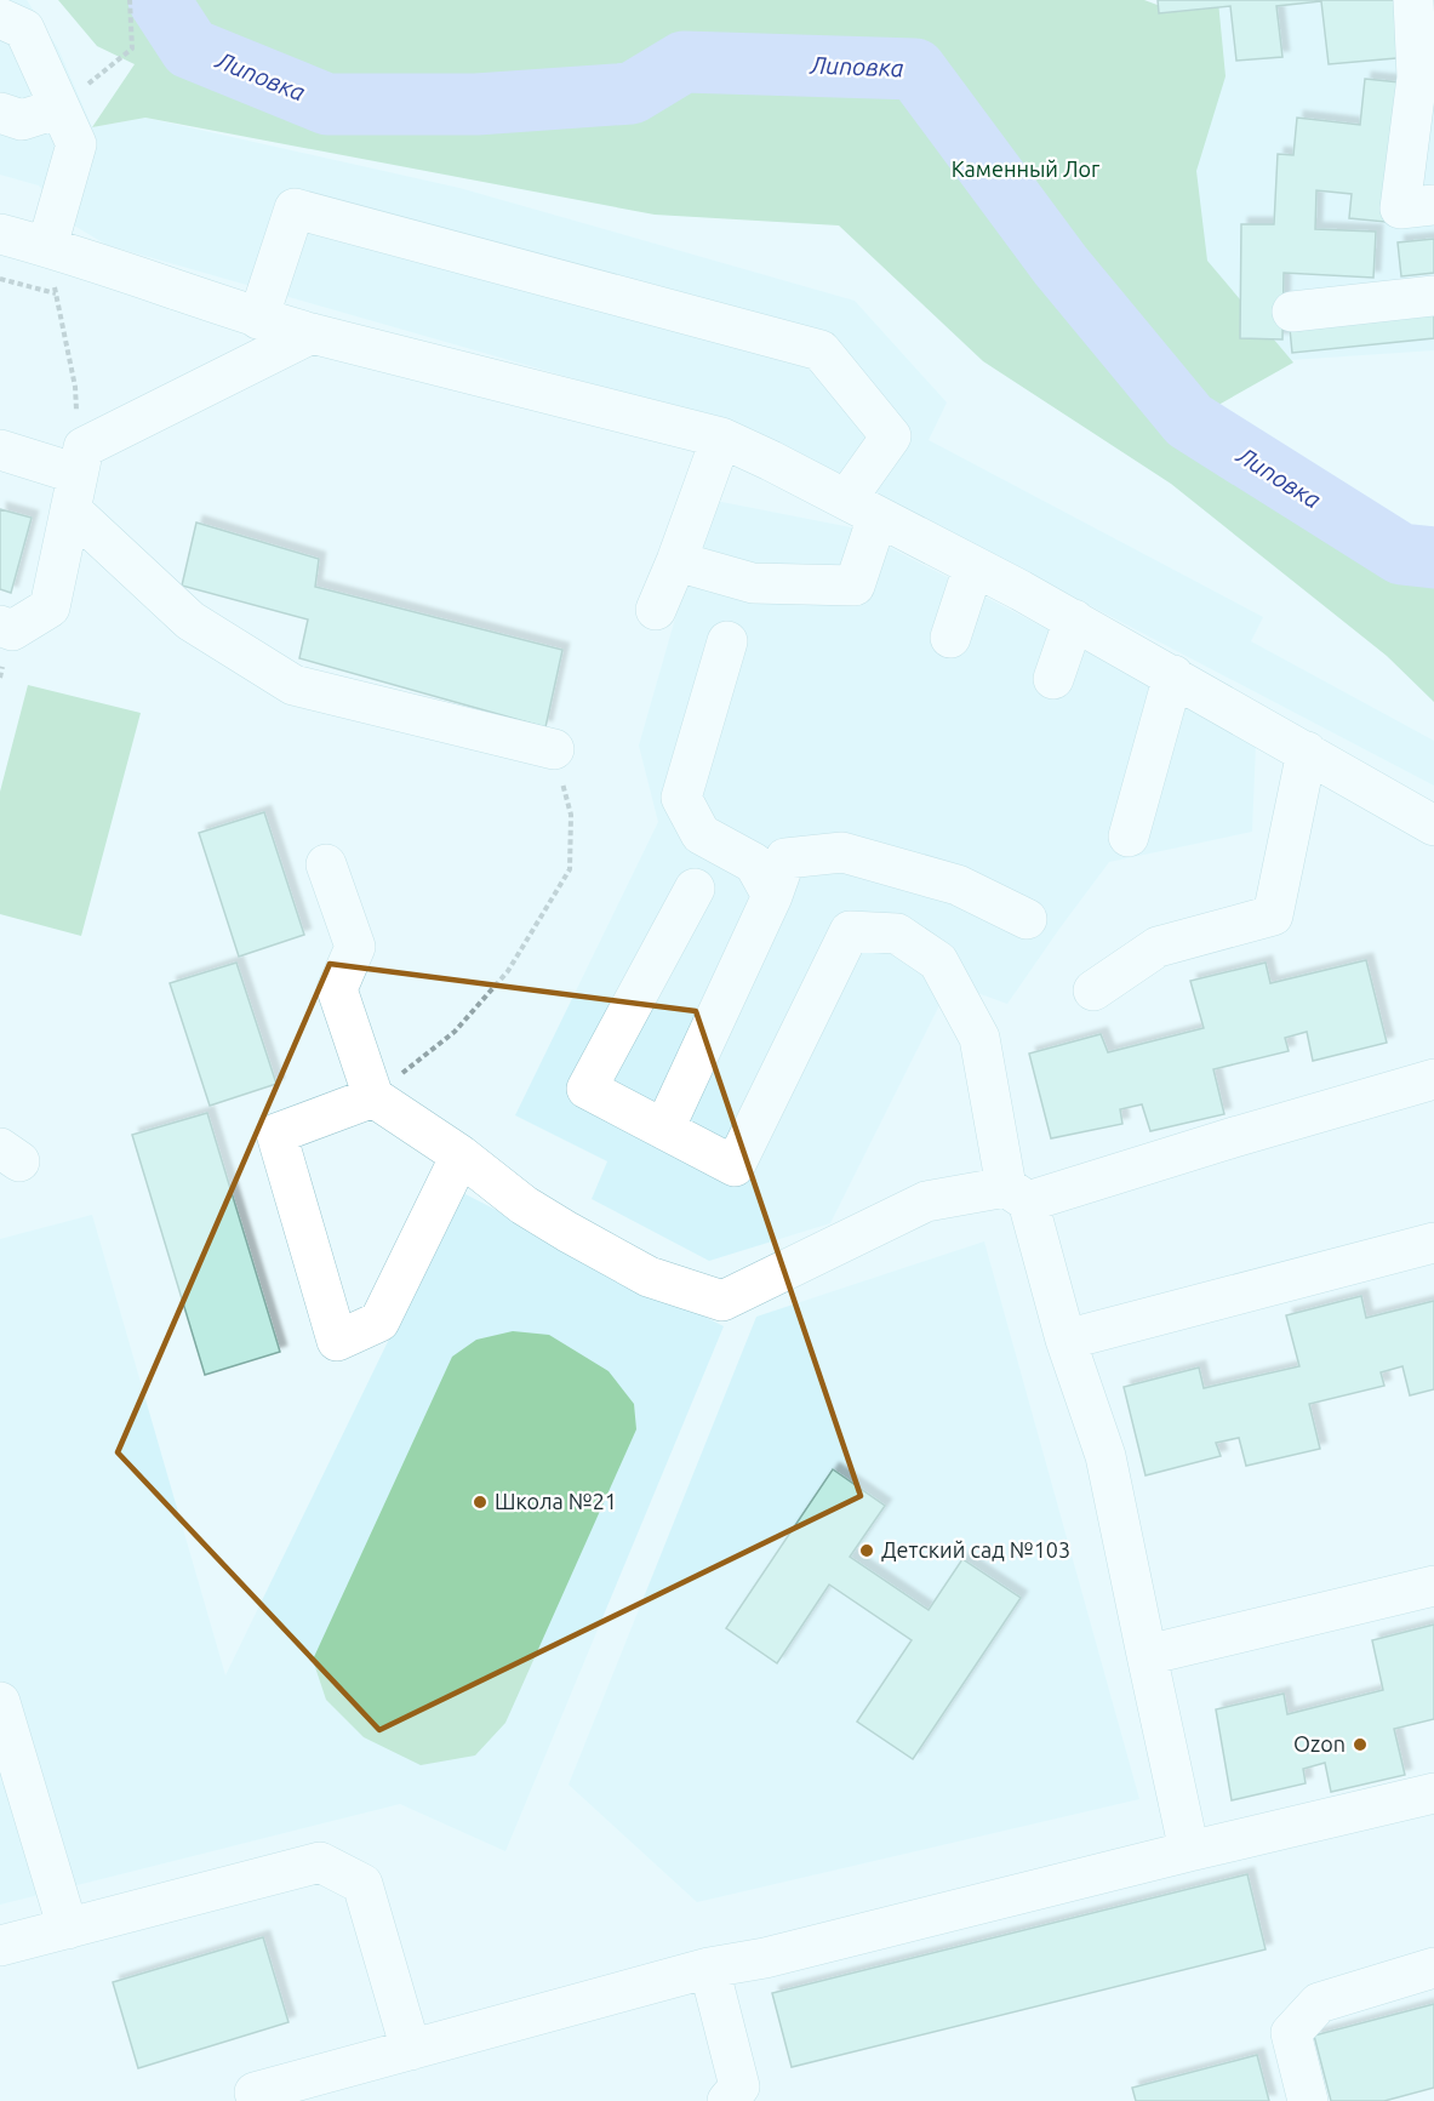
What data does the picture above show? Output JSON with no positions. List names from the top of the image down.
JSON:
{
  "water": ["Липовка"],
  "parks": ["Каменный Лог"],
  "places": ["Школа №21", "Детский сад №103", "Ozon"]
}
